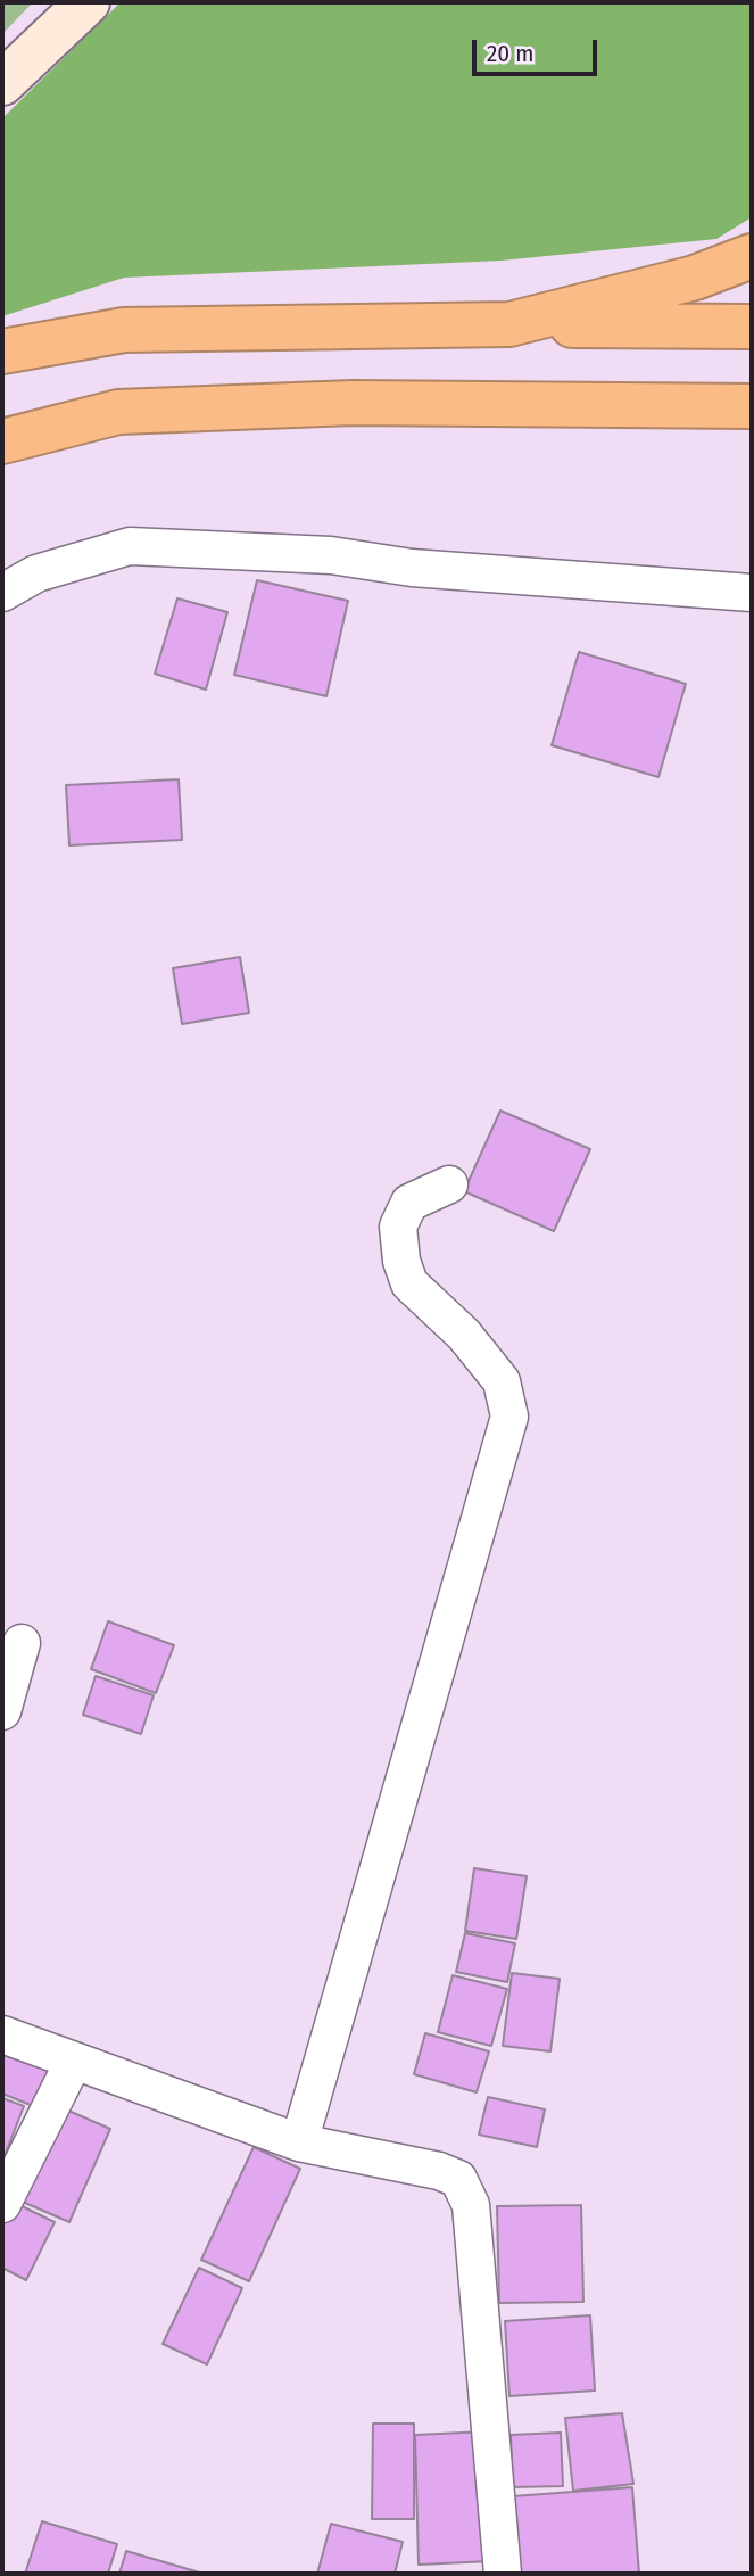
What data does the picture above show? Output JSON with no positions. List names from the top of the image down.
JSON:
{
  "scale_bar": "20 m"
}
